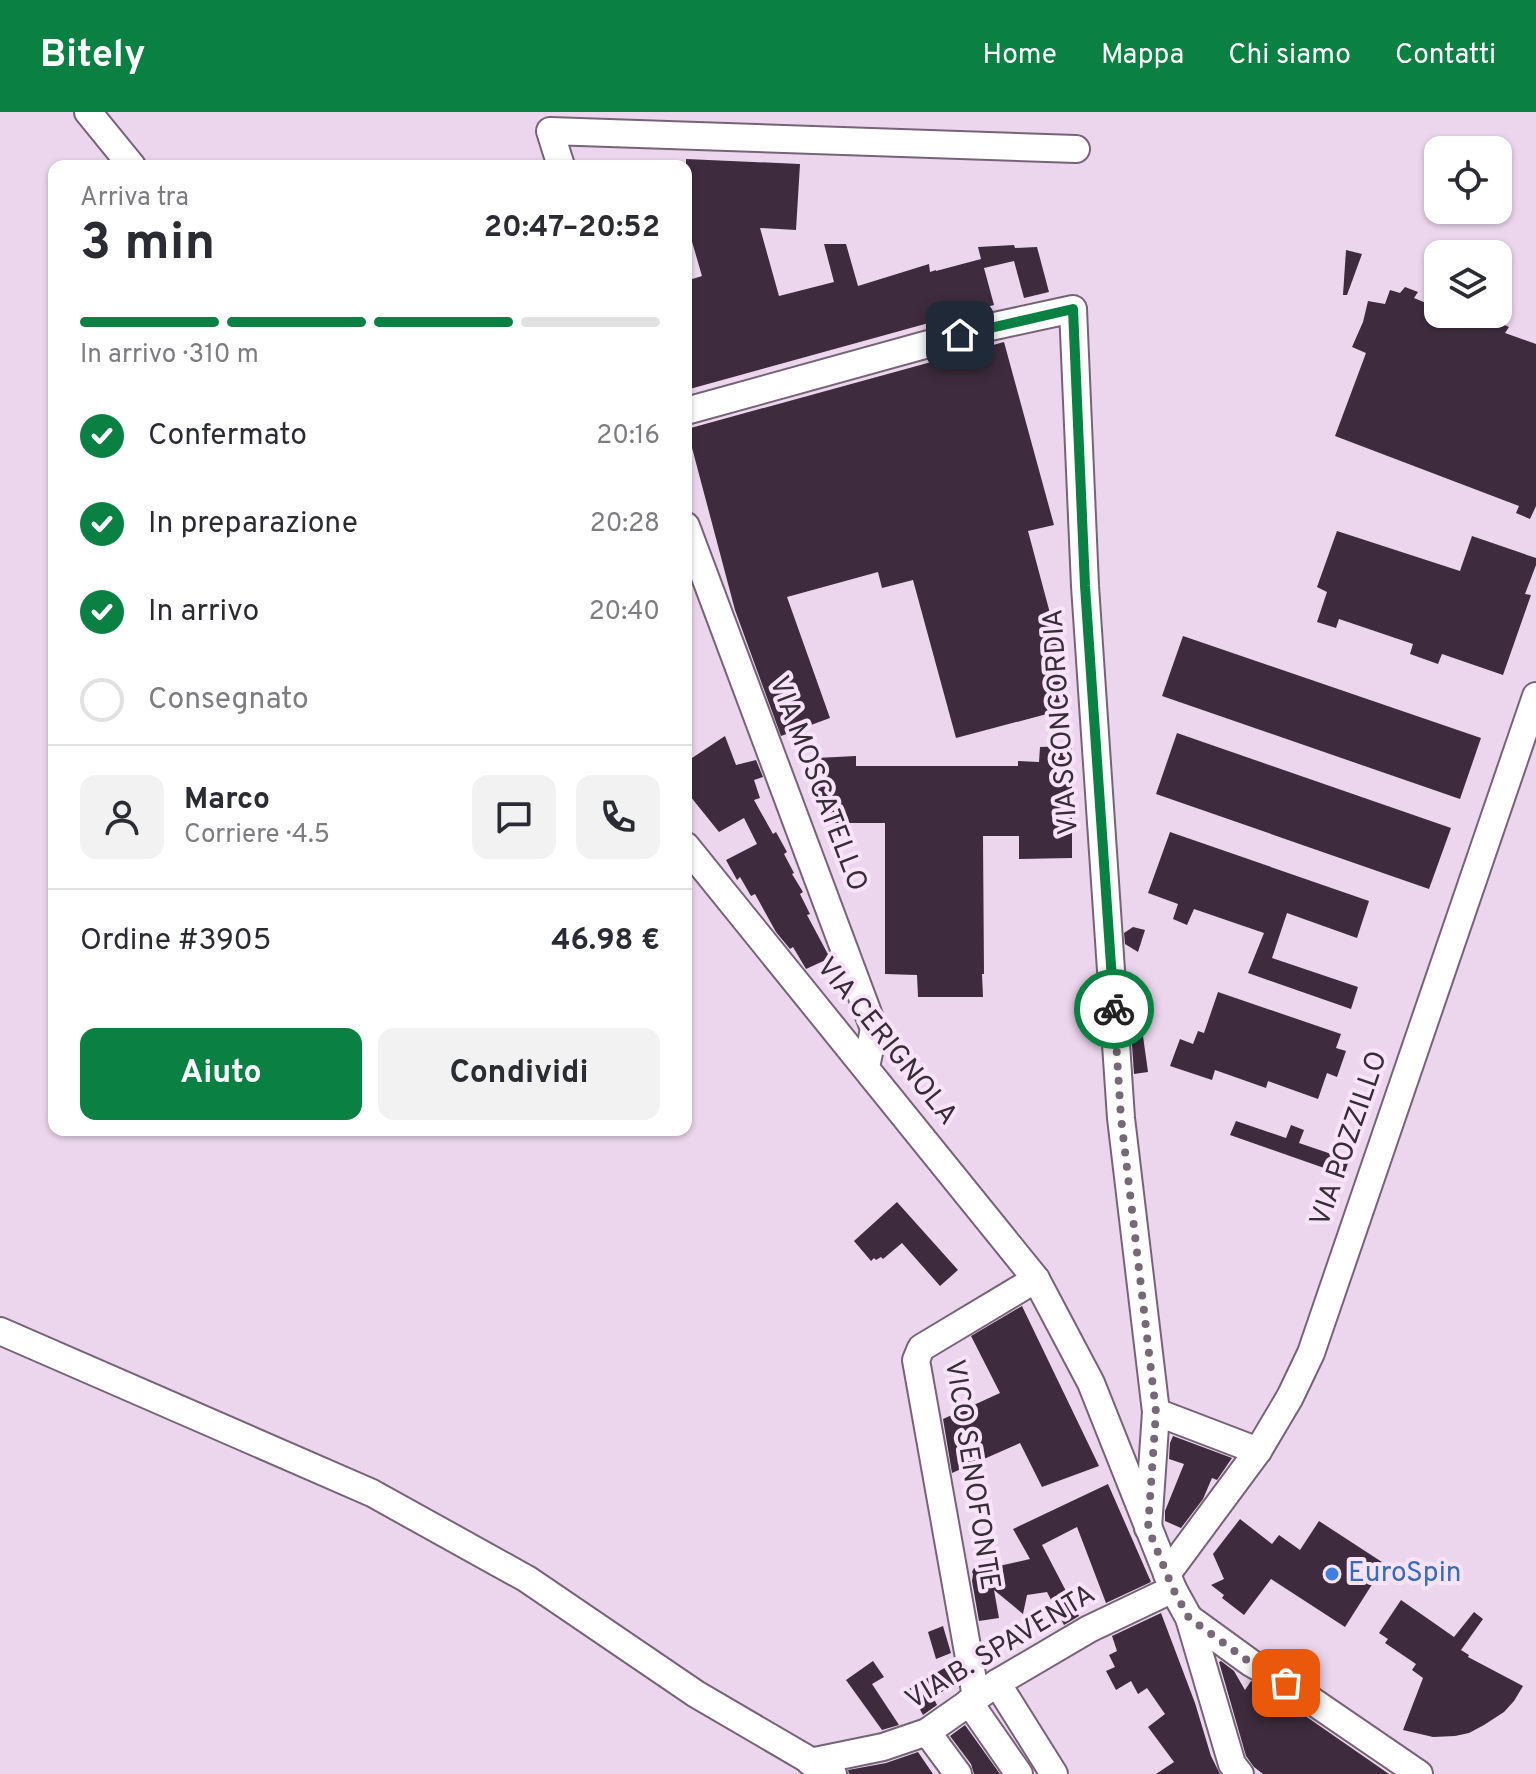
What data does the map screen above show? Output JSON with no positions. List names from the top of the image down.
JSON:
{
  "streets": {
    "street": [
      "VIA SCONCORDIA",
      "VIA MOSCATELLO",
      "VIA CERIGNOLA",
      "VIA POZZILLO",
      "VICO SENOFONTE",
      "VIA B. SPAVENTA"
    ]
  },
  "crossings": [
    ["VIA SCONCORDIA", "VIA CERIGNOLA"],
    ["VIA MOSCATELLO", "VIA CERIGNOLA"],
    ["VIA CERIGNOLA", "VIA POZZILLO"],
    ["VIA CERIGNOLA", "VICO SENOFONTE"],
    ["VIA CERIGNOLA", "VIA B. SPAVENTA"],
    ["VIA POZZILLO", "VIA B. SPAVENTA"],
    ["VICO SENOFONTE", "VIA B. SPAVENTA"]
  ],
  "places": ["EuroSpin"],
  "page": {
    "header": "Bitely",
    "nav": [
      "Home",
      "Mappa",
      "Chi siamo",
      "Contatti"
    ],
    "heading": ["3 min", "Arriva tra", "20:47–20:52"],
    "panel": [
      "Marco",
      "Corriere · 4.5",
      "Ordine #3905",
      "46.98 €"
    ],
    "bar": "In arrivo · 310 m",
    "list": [
      ["Confermato", "20:16"],
      ["In preparazione", "20:28"],
      ["In arrivo", "20:40"],
      "Consegnato"
    ],
    "buttons": ["Aiuto", "Condividi"]
  }
}
